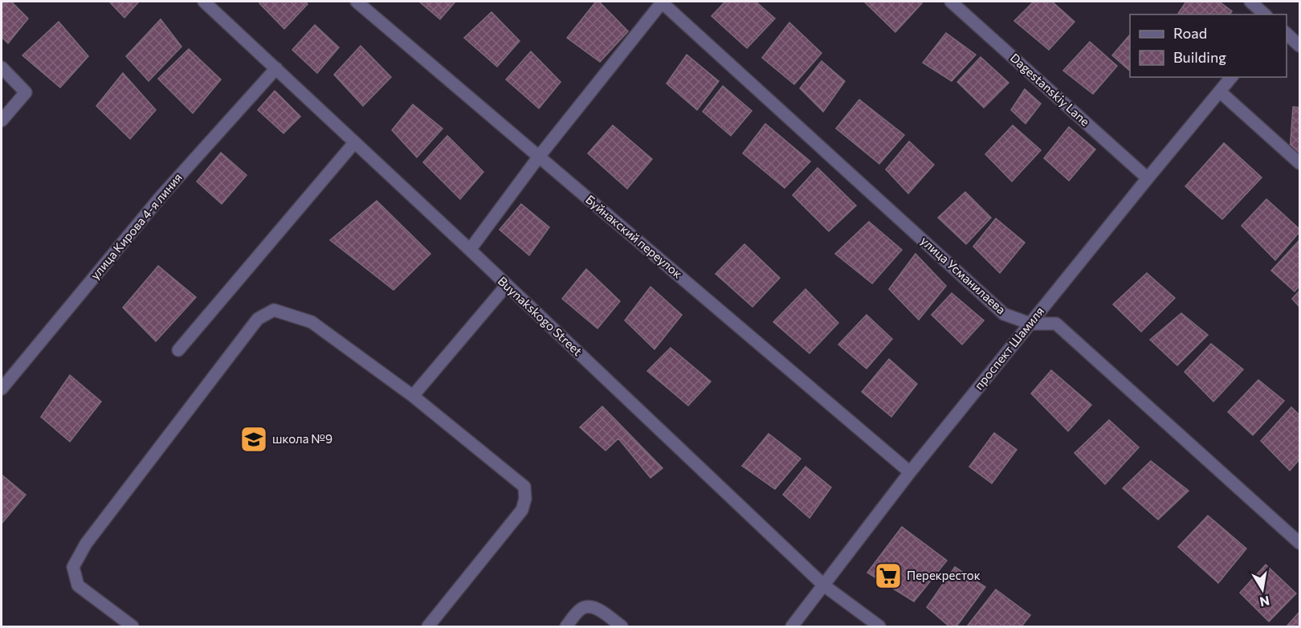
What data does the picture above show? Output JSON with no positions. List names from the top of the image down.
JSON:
{
  "streets": {
    "street": [
      "Dagestanskiy Lane",
      "улица Кирова 4-я линия",
      "Буйнакский переулок",
      "улица Усманилаева",
      "Buynakskogo Street",
      "проспект Шамиля"
    ]
  },
  "crossings": [
    ["Dagestanskiy Lane", "проспект Шамиля"],
    ["улица Кирова 4-я линия", "Buynakskogo Street"],
    ["Буйнакский переулок", "проспект Шамиля"],
    ["улица Усманилаева", "проспект Шамиля"],
    ["Buynakskogo Street", "проспект Шамиля"]
  ],
  "places": {
    "school or university": ["школа №9"],
    "supermarket": ["Перекресток"]
  },
  "legend": ["Road", "Building"],
  "north": "bottom"
}
